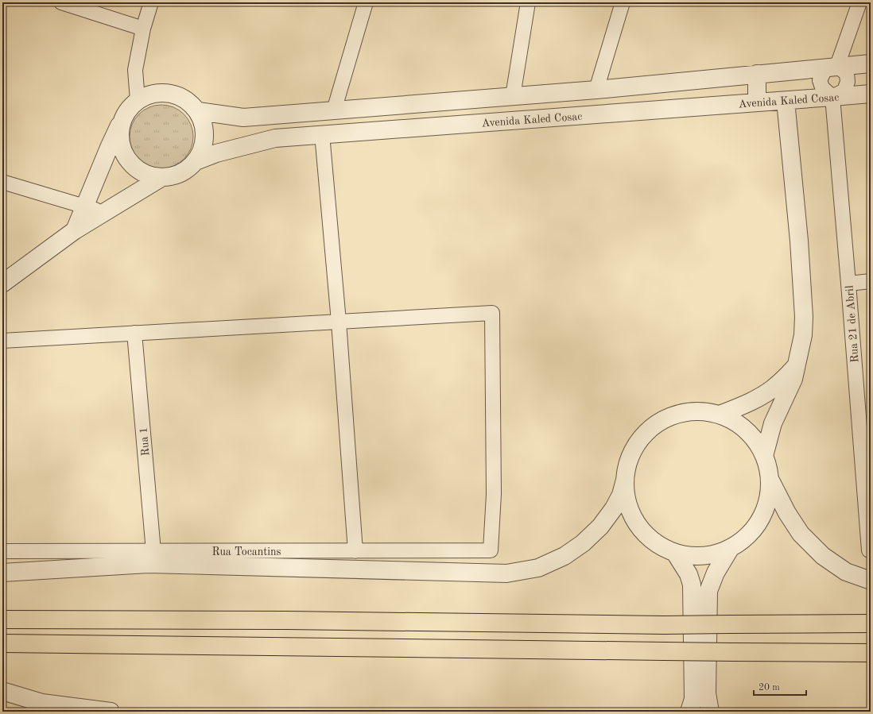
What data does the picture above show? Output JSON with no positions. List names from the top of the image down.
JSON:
{
  "streets": {
    "street": [
      "Avenida Kaled Cosac",
      "Rua 21 de Abril",
      "Rua 1",
      "Rua Tocantins"
    ]
  },
  "crossings": [
    ["Avenida Kaled Cosac", "Rua 21 de Abril"],
    ["Rua 1", "Rua Tocantins"]
  ],
  "scale_bar": "20 m"
}
